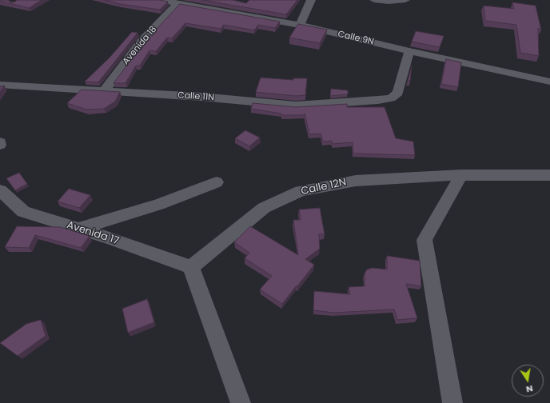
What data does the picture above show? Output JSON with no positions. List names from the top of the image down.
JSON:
{
  "streets": {
    "street": [
      "Calle 9N",
      "Avenida 18",
      "Calle 11N",
      "Calle 12N",
      "Avenida 17"
    ]
  },
  "crossings": [
    ["Calle 9N", "Avenida 18"],
    ["Calle 9N", "Calle 11N"],
    ["Avenida 18", "Calle 11N"],
    ["Calle 12N", "Avenida 17"]
  ],
  "north": "bottom"
}
